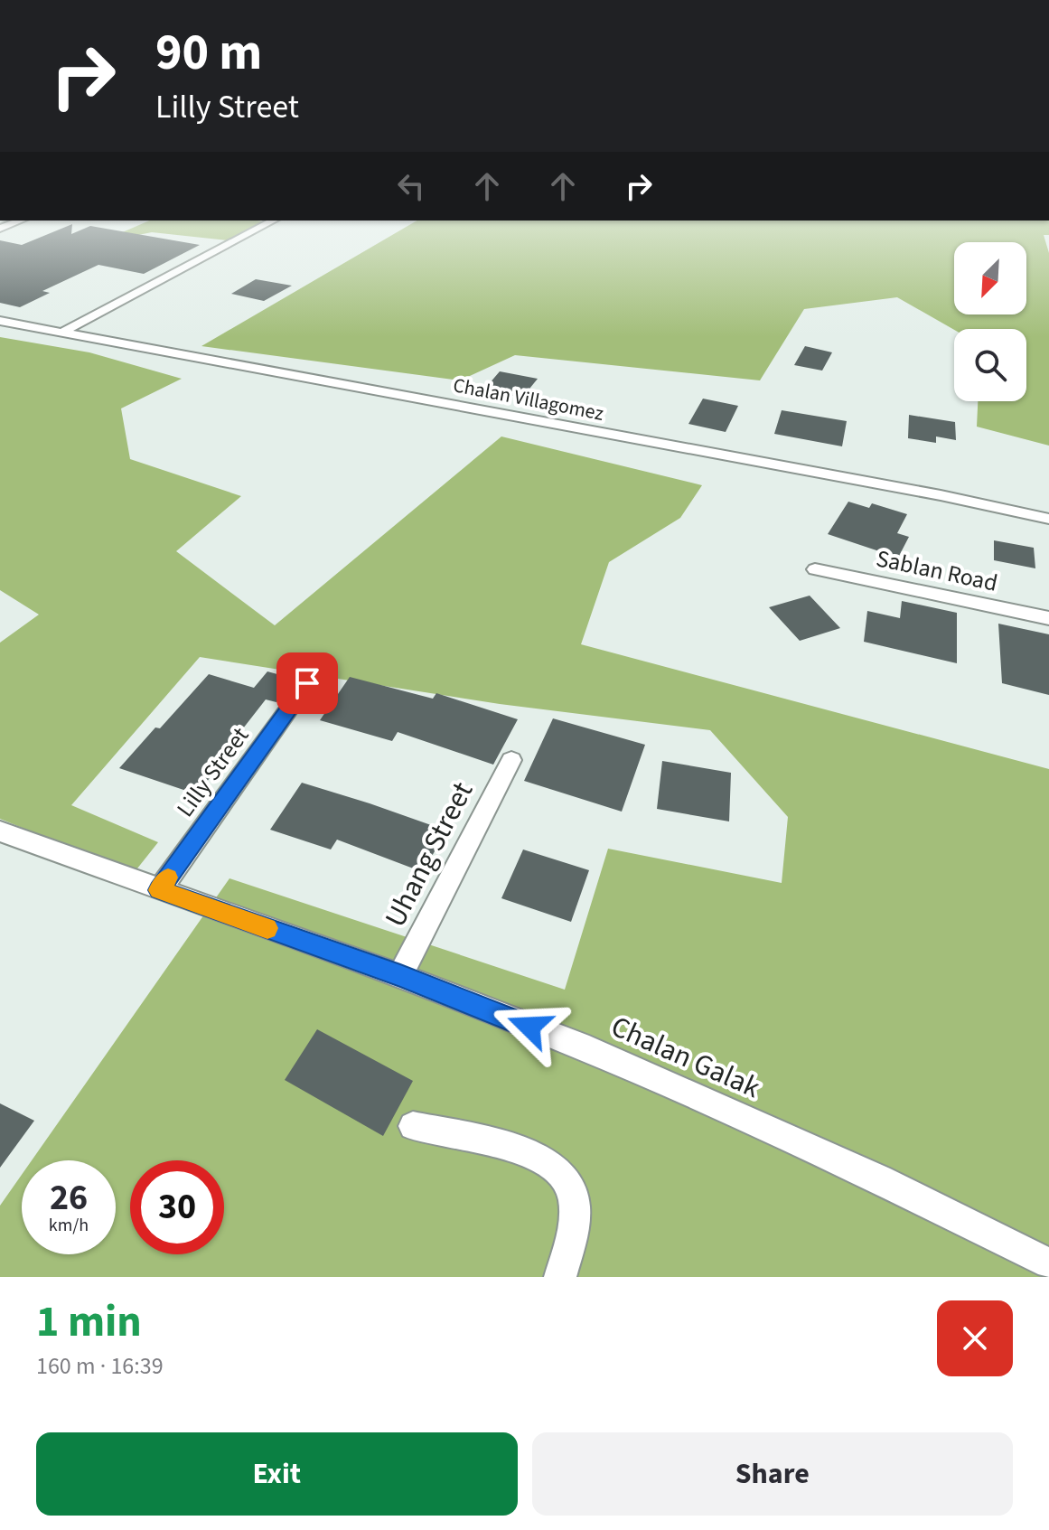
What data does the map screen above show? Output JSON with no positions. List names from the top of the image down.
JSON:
{
  "streets": {
    "street": [
      "Chalan Villagomez",
      "Sablan Road",
      "Lilly Street",
      "Uhang Street",
      "Chalan Galak"
    ]
  },
  "crossings": [
    ["Lilly Street", "Chalan Galak"],
    ["Uhang Street", "Chalan Galak"]
  ],
  "north": "bottom left",
  "page": {
    "turn": ["90 m", "Lilly Street"],
    "speed": "26 km/h",
    "limit": "30",
    "heading": ["1 min", "160 m · 16:39"],
    "buttons": ["Exit", "Share"]
  }
}
